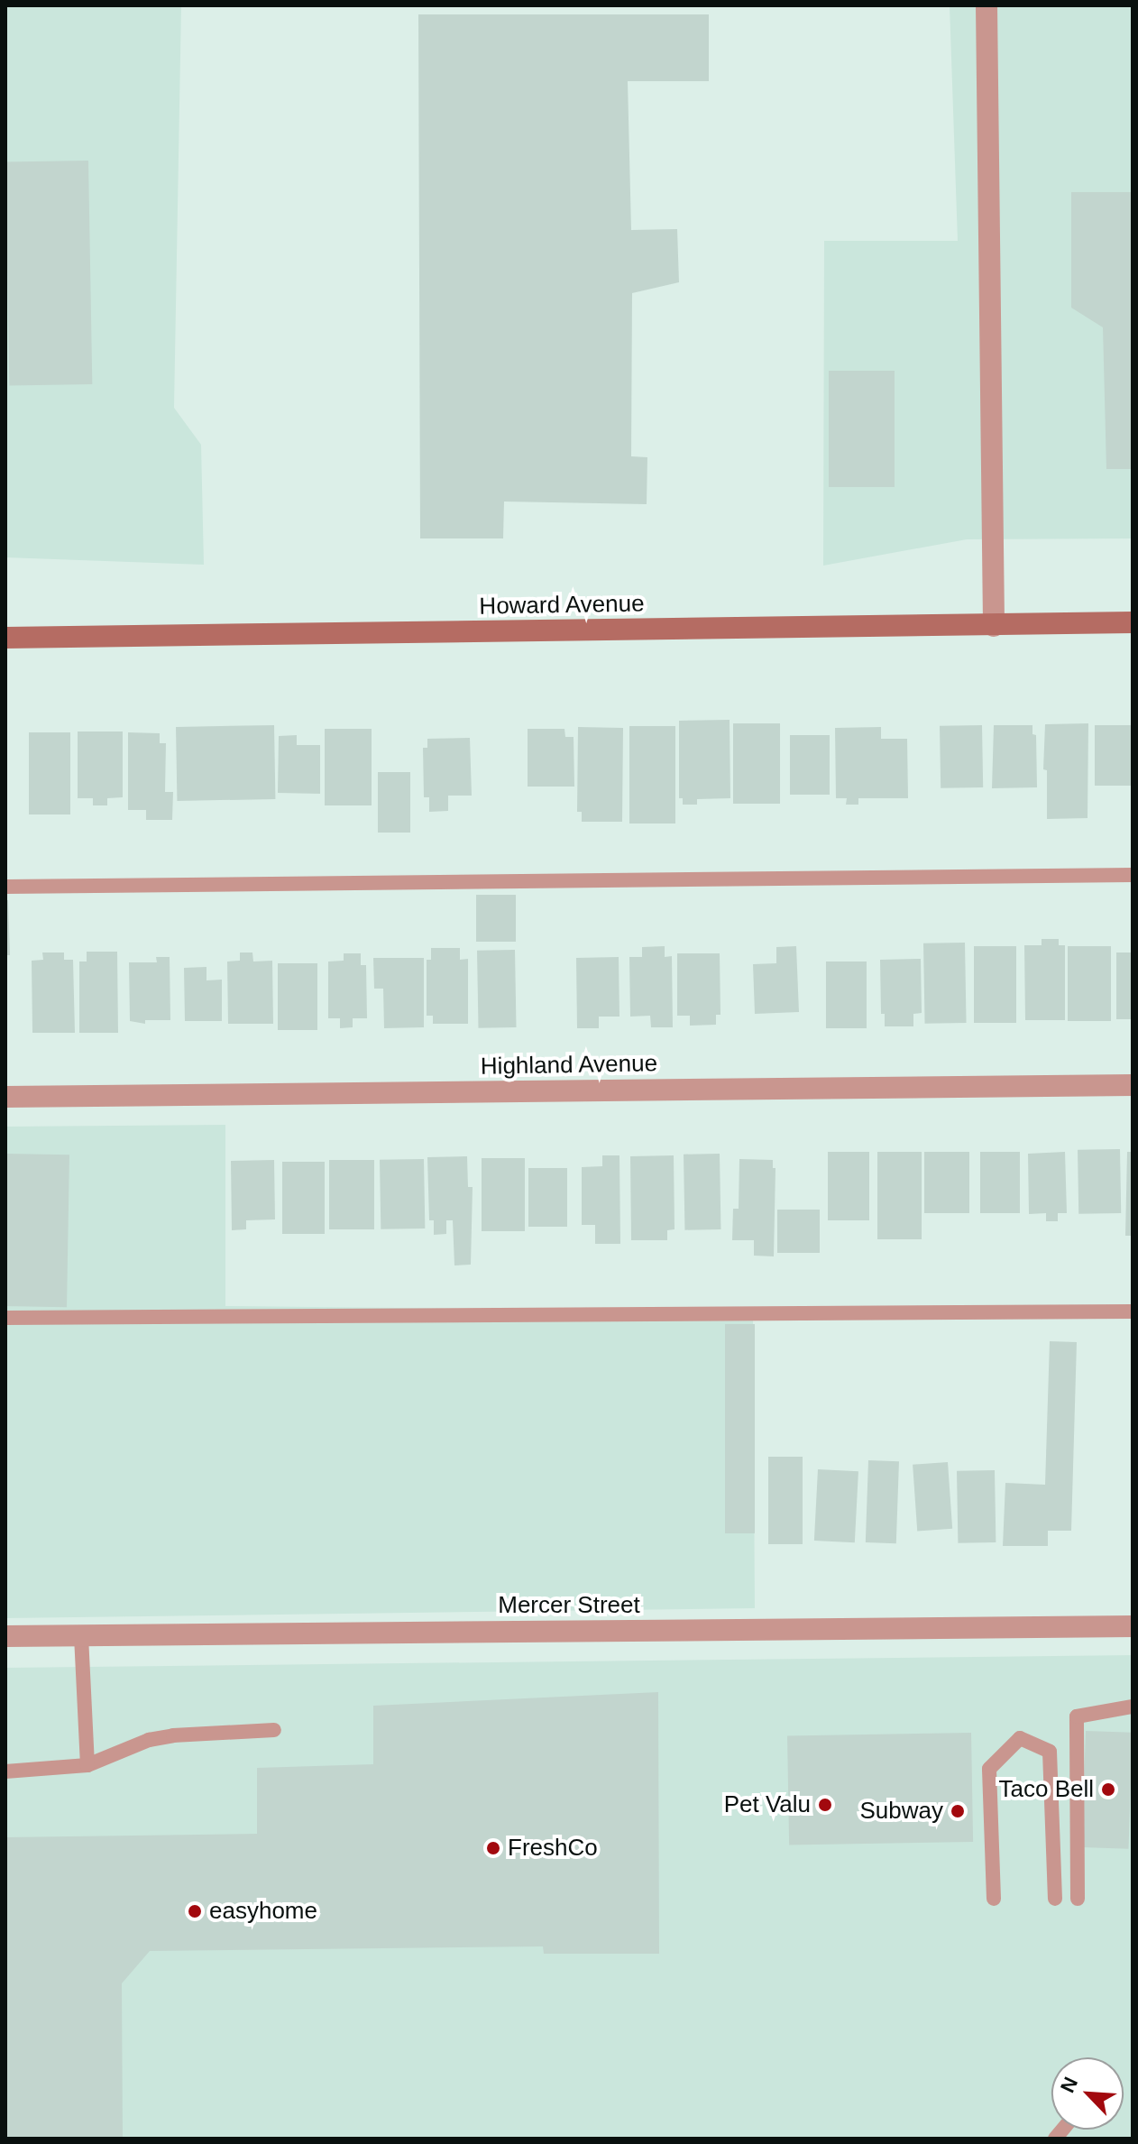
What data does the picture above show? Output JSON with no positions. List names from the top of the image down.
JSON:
{
  "streets": {
    "main road": ["Howard Avenue"],
    "street": ["Highland Avenue", "Mercer Street"]
  },
  "places": [
    "Taco Bell",
    "Pet Valu",
    "Subway",
    "FreshCo",
    "easyhome"
  ],
  "north": "top left"
}
